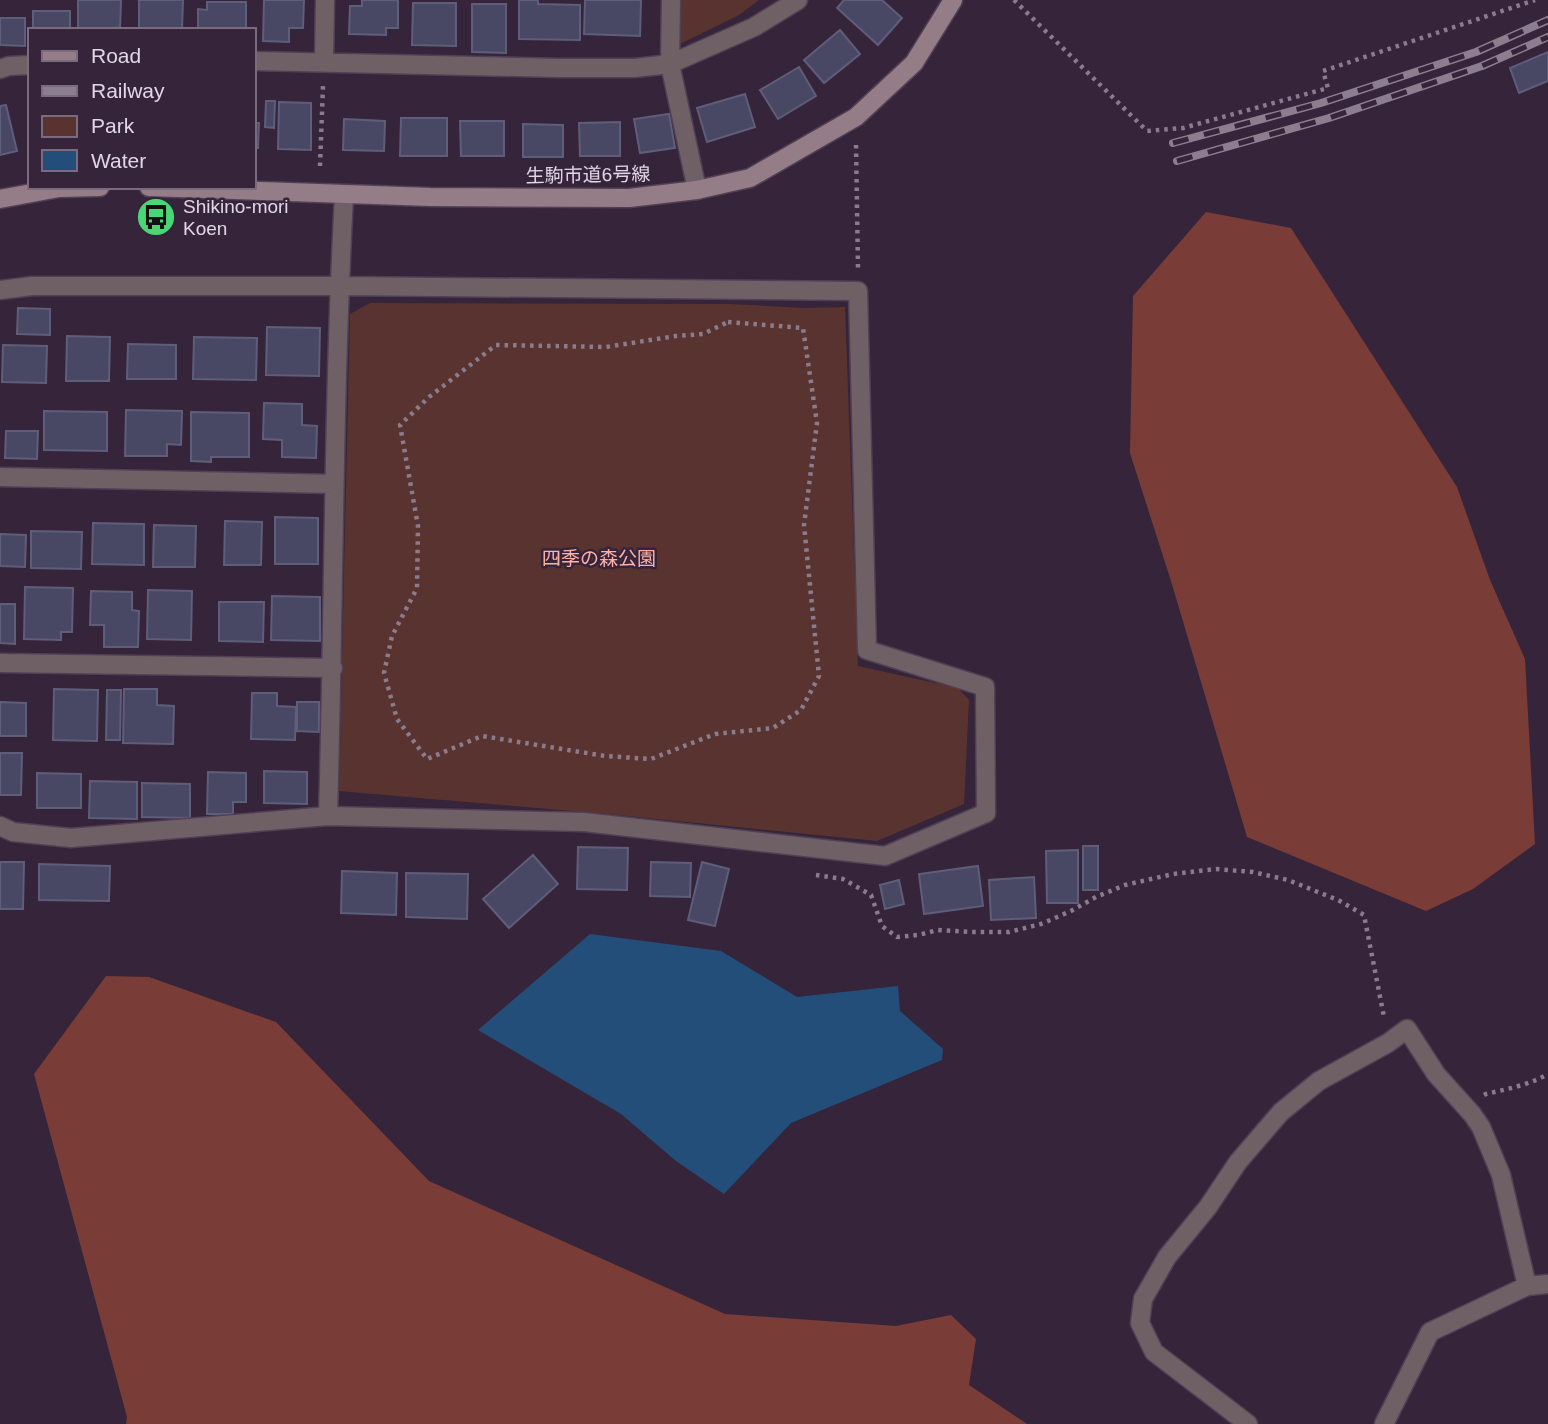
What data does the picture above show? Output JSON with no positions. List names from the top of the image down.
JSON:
{
  "streets": {
    "street": ["生駒市道6号線"]
  },
  "parks": ["四季の森公園"],
  "places": {
    "bus stop": ["Shikino-mori Koen"]
  },
  "legend": [
    "Road",
    "Railway",
    "Park",
    "Water"
  ]
}
